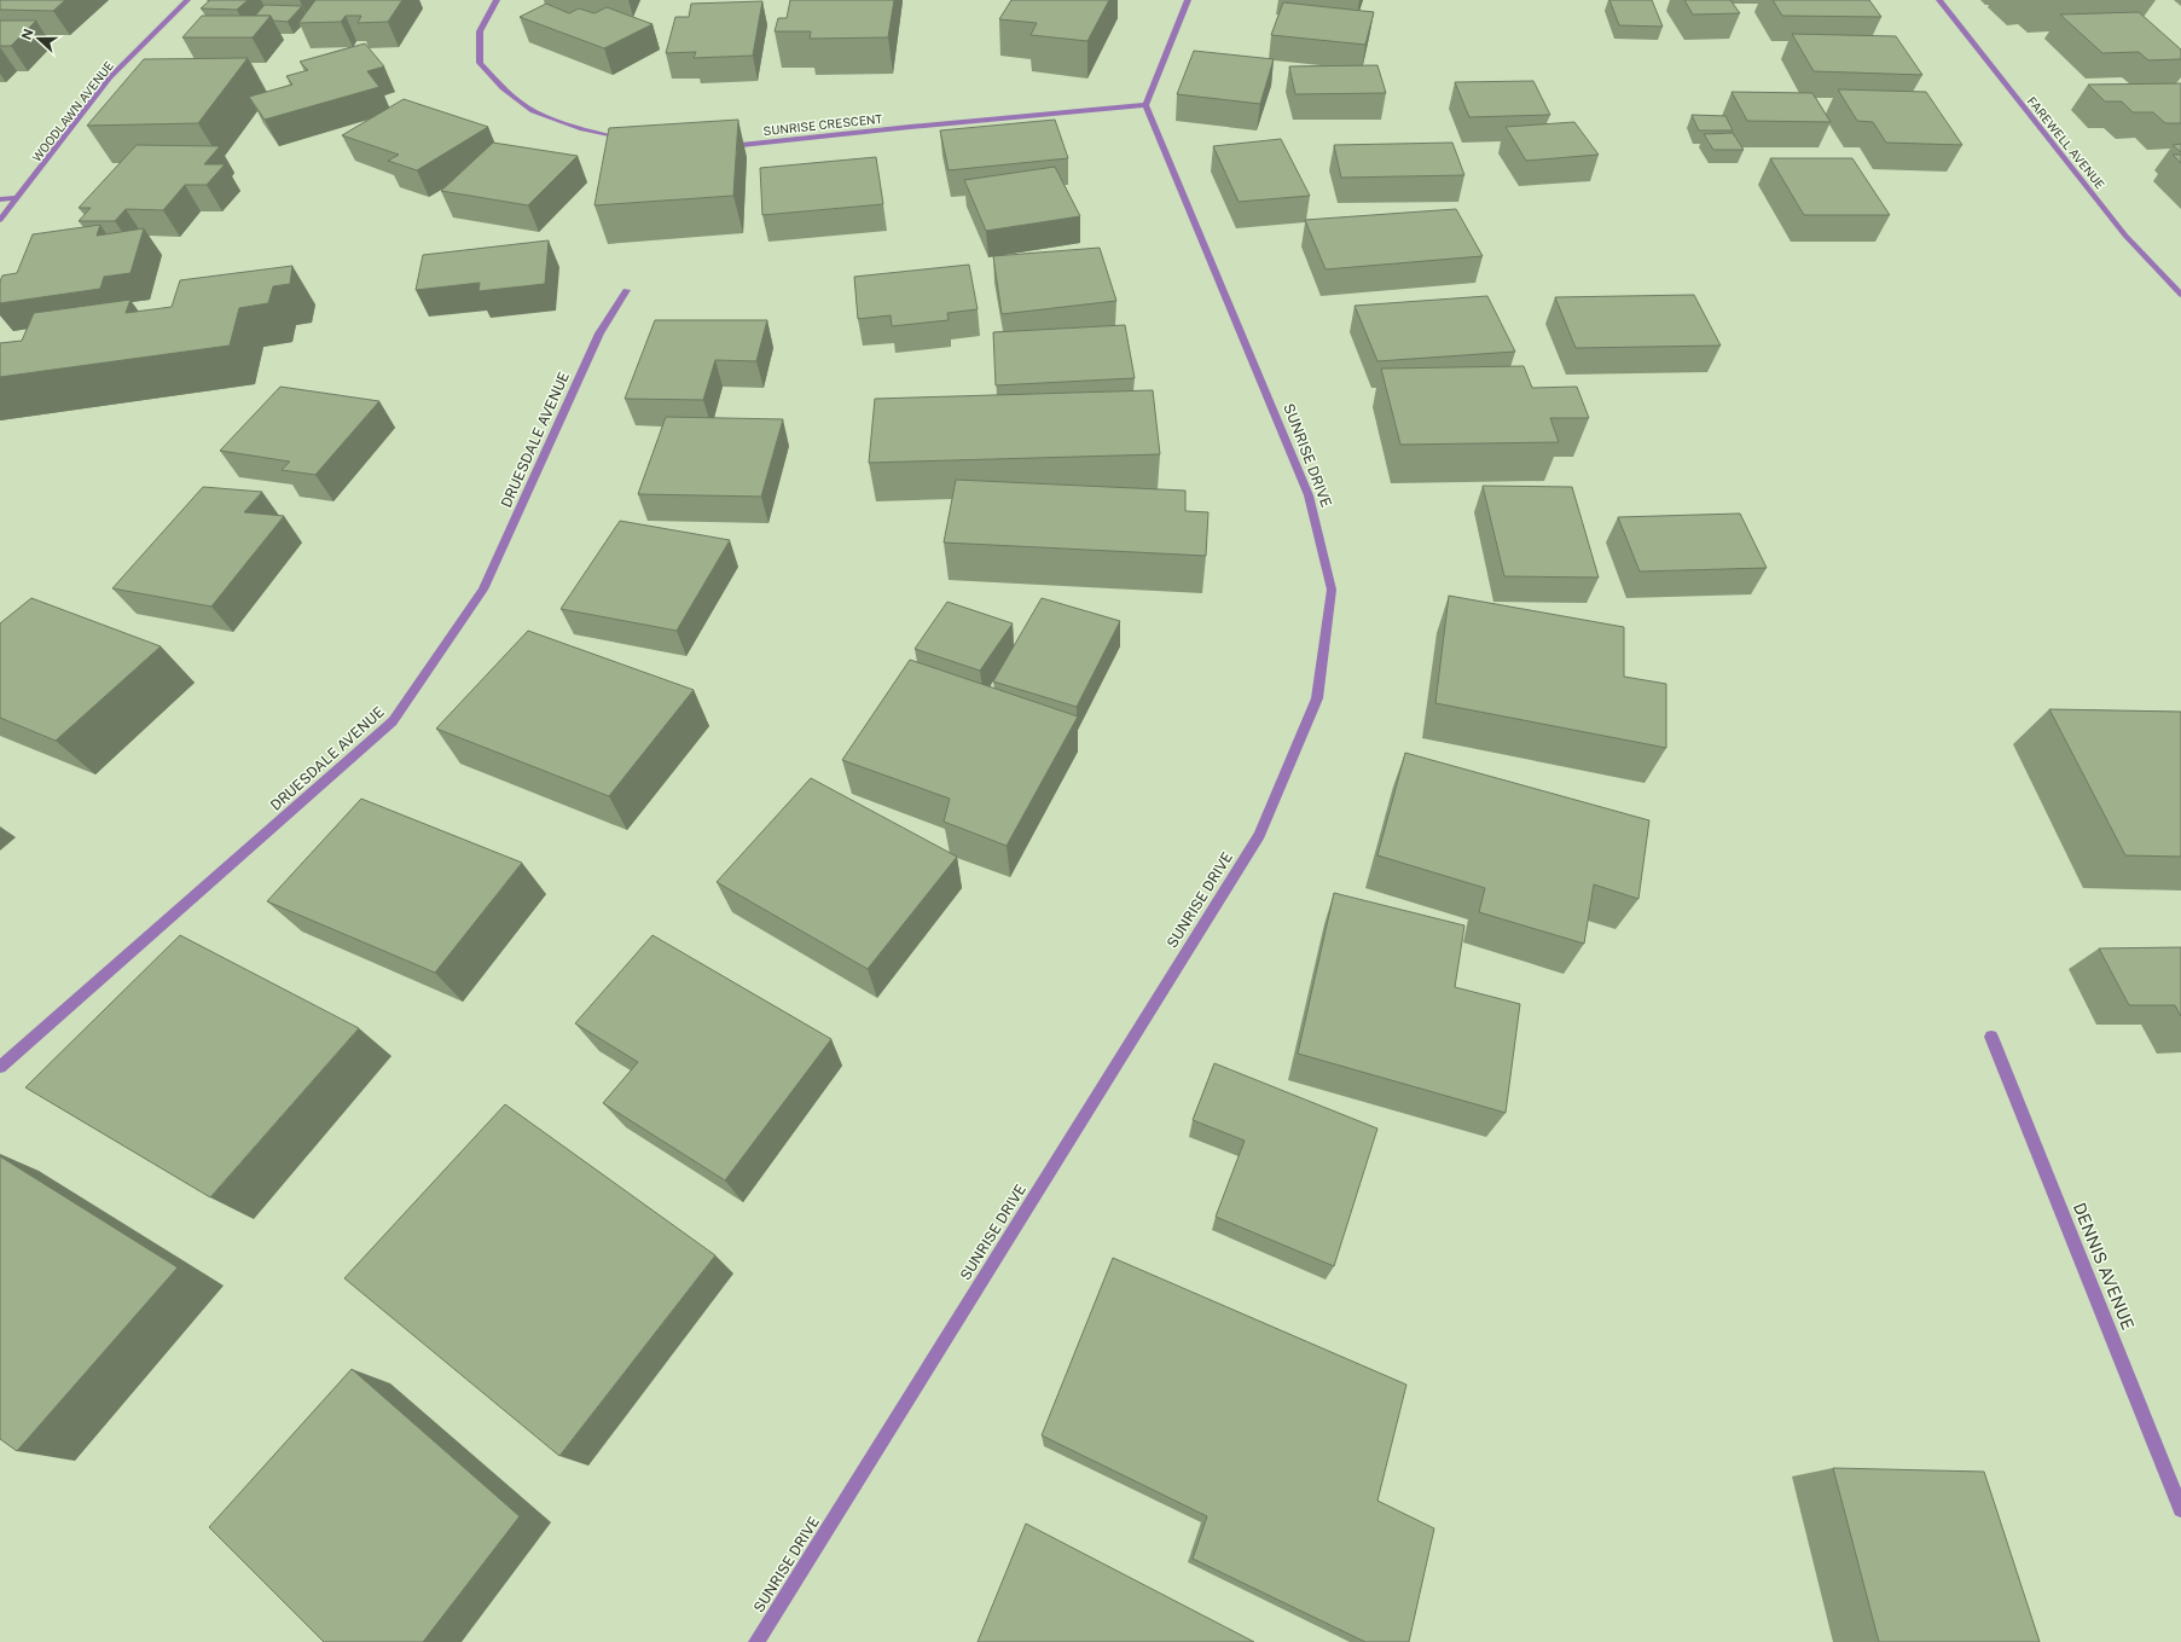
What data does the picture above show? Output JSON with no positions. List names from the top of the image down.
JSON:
{
  "streets": {
    "street": [
      "WOODLAWN AVENUE",
      "SUNRISE CRESCENT",
      "FAREWELL AVENUE",
      "DRUESDALE AVENUE",
      "SUNRISE DRIVE",
      "DENNIS AVENUE"
    ]
  },
  "crossings": [
    ["SUNRISE CRESCENT", "SUNRISE DRIVE"]
  ],
  "north": "left"
}
